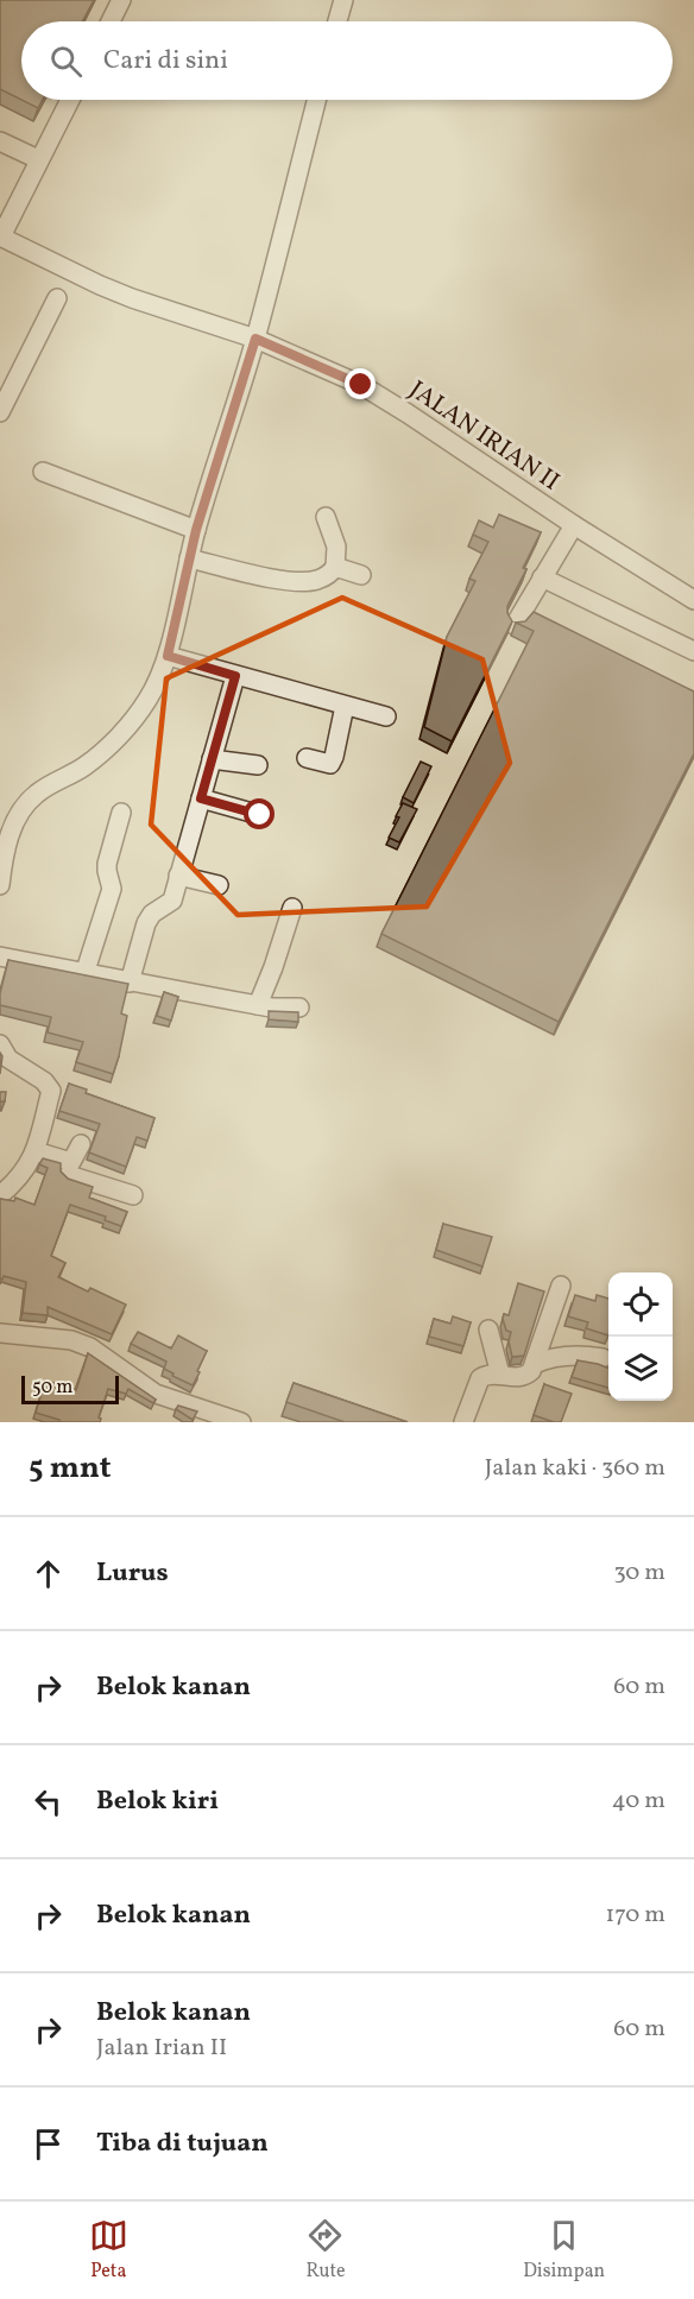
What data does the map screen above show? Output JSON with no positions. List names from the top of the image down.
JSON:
{
  "streets": {
    "street": ["JALAN IRIAN II"]
  },
  "scale_bar": "50 m",
  "page": {
    "search": "Cari di sini",
    "scale": "50 m",
    "heading": ["5 mnt", "Jalan kaki · 360 m"],
    "list": [
      ["Lurus", "30 m"],
      ["Belok kanan", "60 m"],
      ["Belok kiri", "40 m"],
      ["Belok kanan", "170 m"],
      ["Belok kanan", "Jalan Irian II", "60 m"],
      "Tiba di tujuan"
    ],
    "nav": ["Peta", "Rute", "Disimpan"]
  }
}
